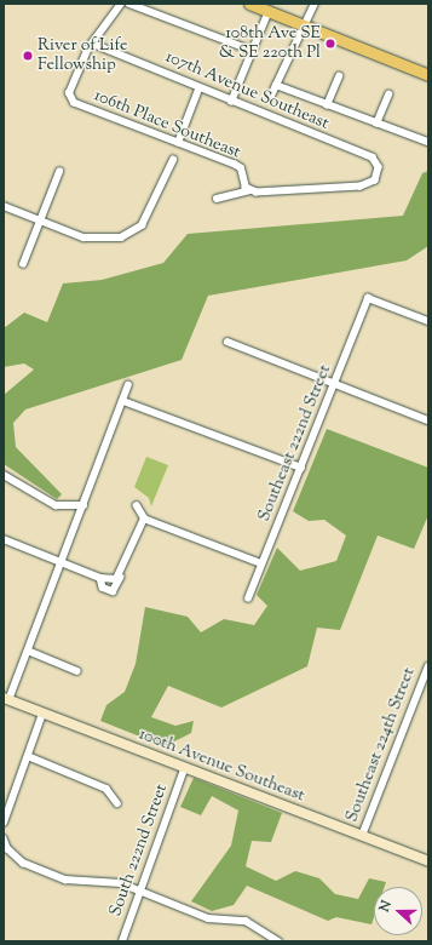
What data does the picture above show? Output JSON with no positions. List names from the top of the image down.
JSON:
{
  "streets": {
    "street": [
      "107th Avenue Southeast",
      "106th Place Southeast",
      "Southeast 222nd Street",
      "Southeast 224th Street",
      "100th Avenue Southeast",
      "South 222nd Street"
    ]
  },
  "crossings": [
    ["107th Avenue Southeast", "106th Place Southeast"],
    ["Southeast 224th Street", "100th Avenue Southeast"],
    ["100th Avenue Southeast", "South 222nd Street"]
  ],
  "places": ["108th Ave SE & SE 220th Pl", "River of Life Fellowship"],
  "north": "left"
}
